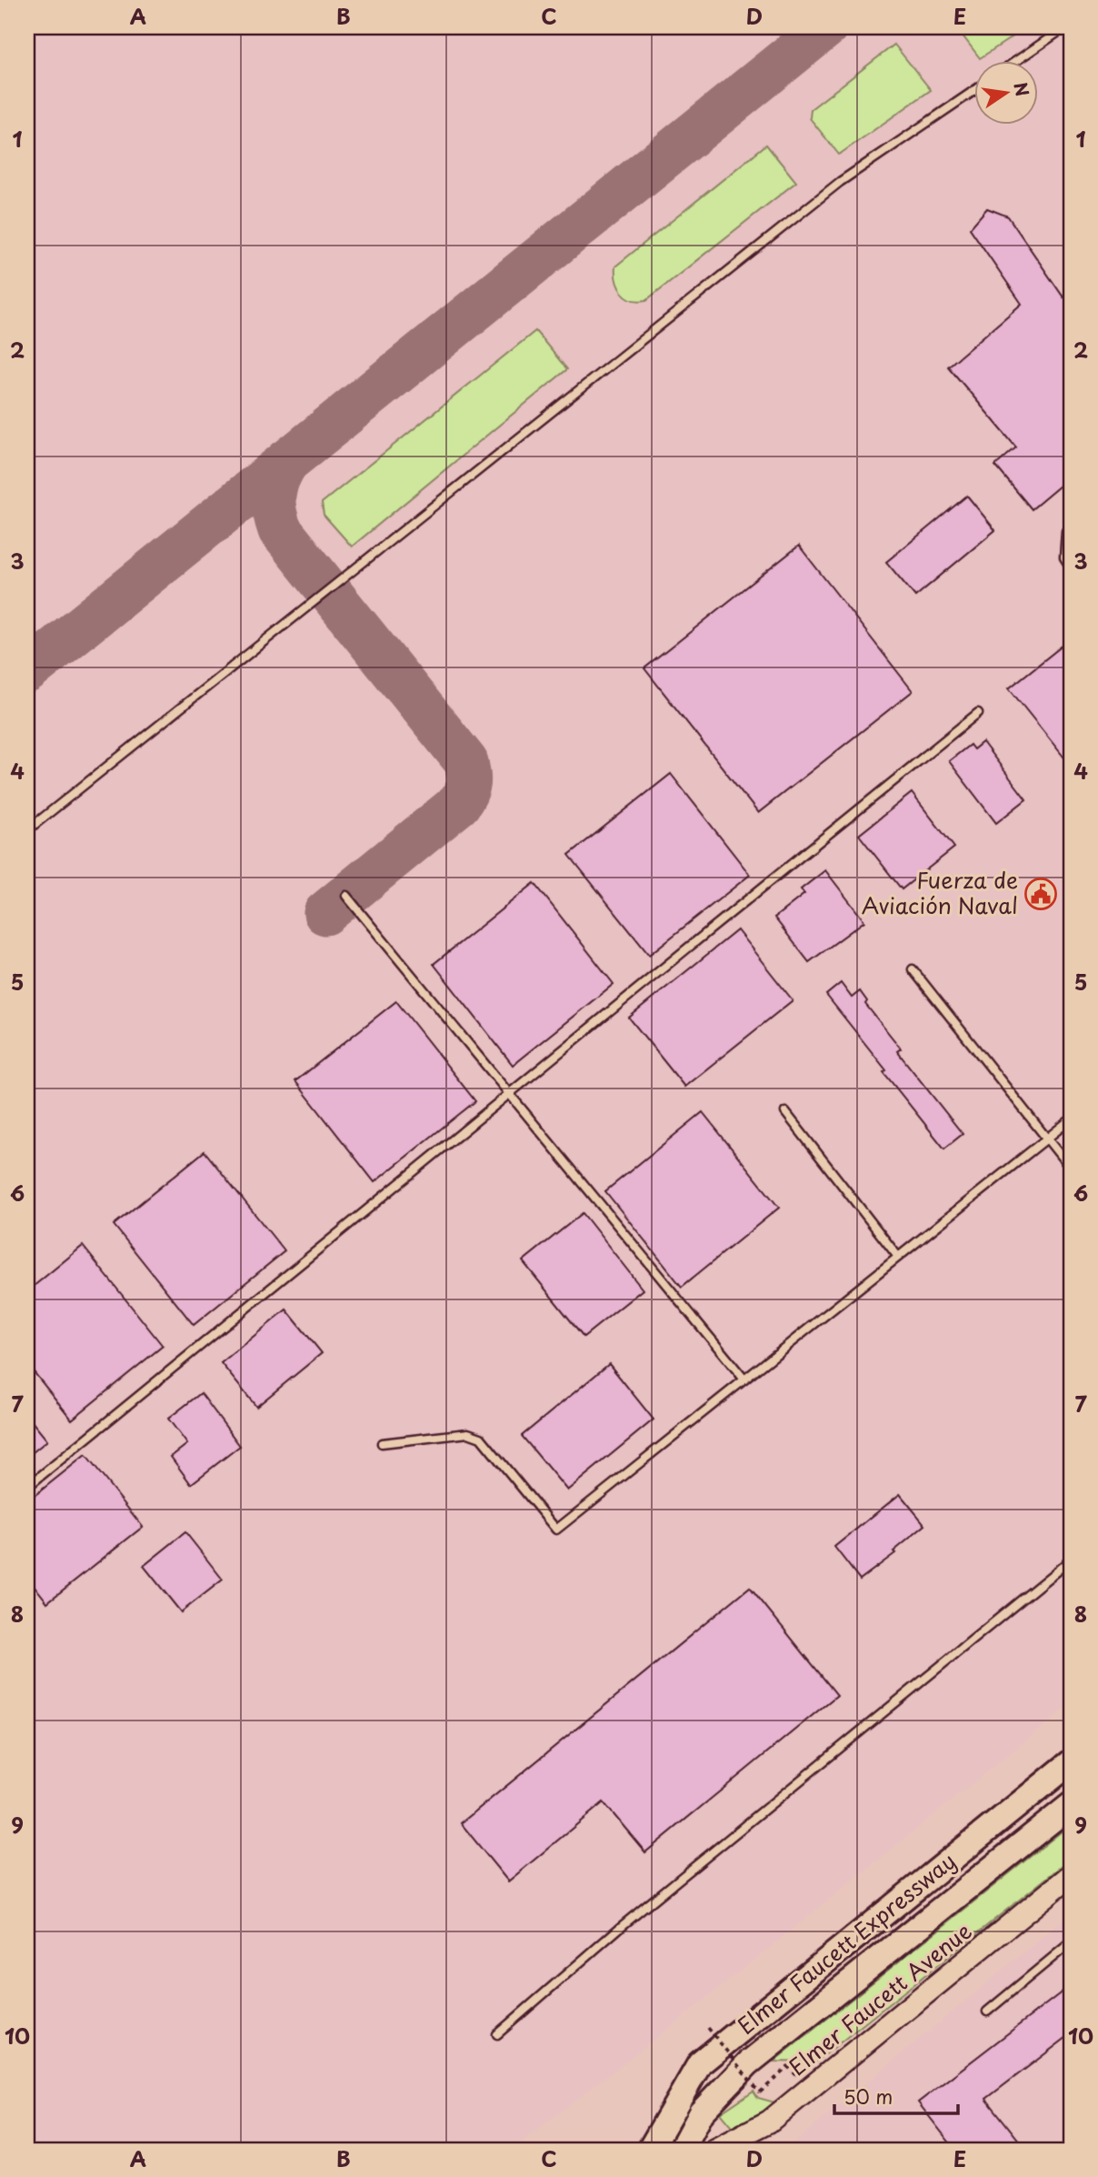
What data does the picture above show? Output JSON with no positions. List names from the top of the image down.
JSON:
{
  "streets": {
    "highway": ["Elmer Faucett Expressway"],
    "main road": ["Elmer Faucett Avenue"]
  },
  "places": {
    "public building": ["Fuerza de Aviación Naval"]
  },
  "scale_bar": "50 m",
  "north": "right",
  "grid": {
    "columns": [
      "A",
      "B",
      "C",
      "D",
      "E"
    ],
    "rows": [
      "1",
      "2",
      "3",
      "4",
      "5",
      "6",
      "7",
      "8",
      "9",
      "10"
    ]
  }
}
